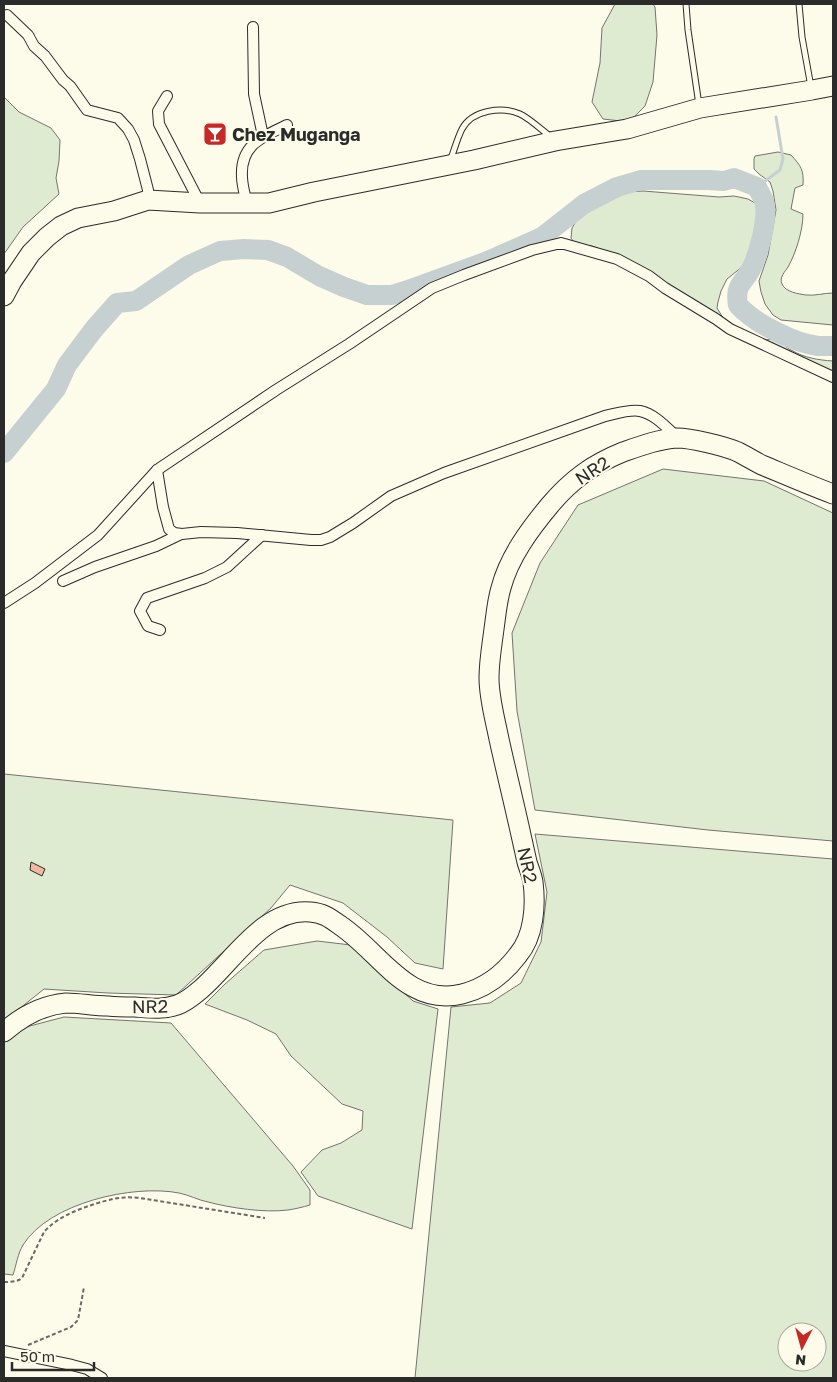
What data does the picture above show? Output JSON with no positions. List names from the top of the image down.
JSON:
{
  "streets": {
    "highway": ["NR2"]
  },
  "places": {
    "bar": ["Chez Muganga"]
  },
  "scale_bar": "50 m",
  "north": "bottom"
}
